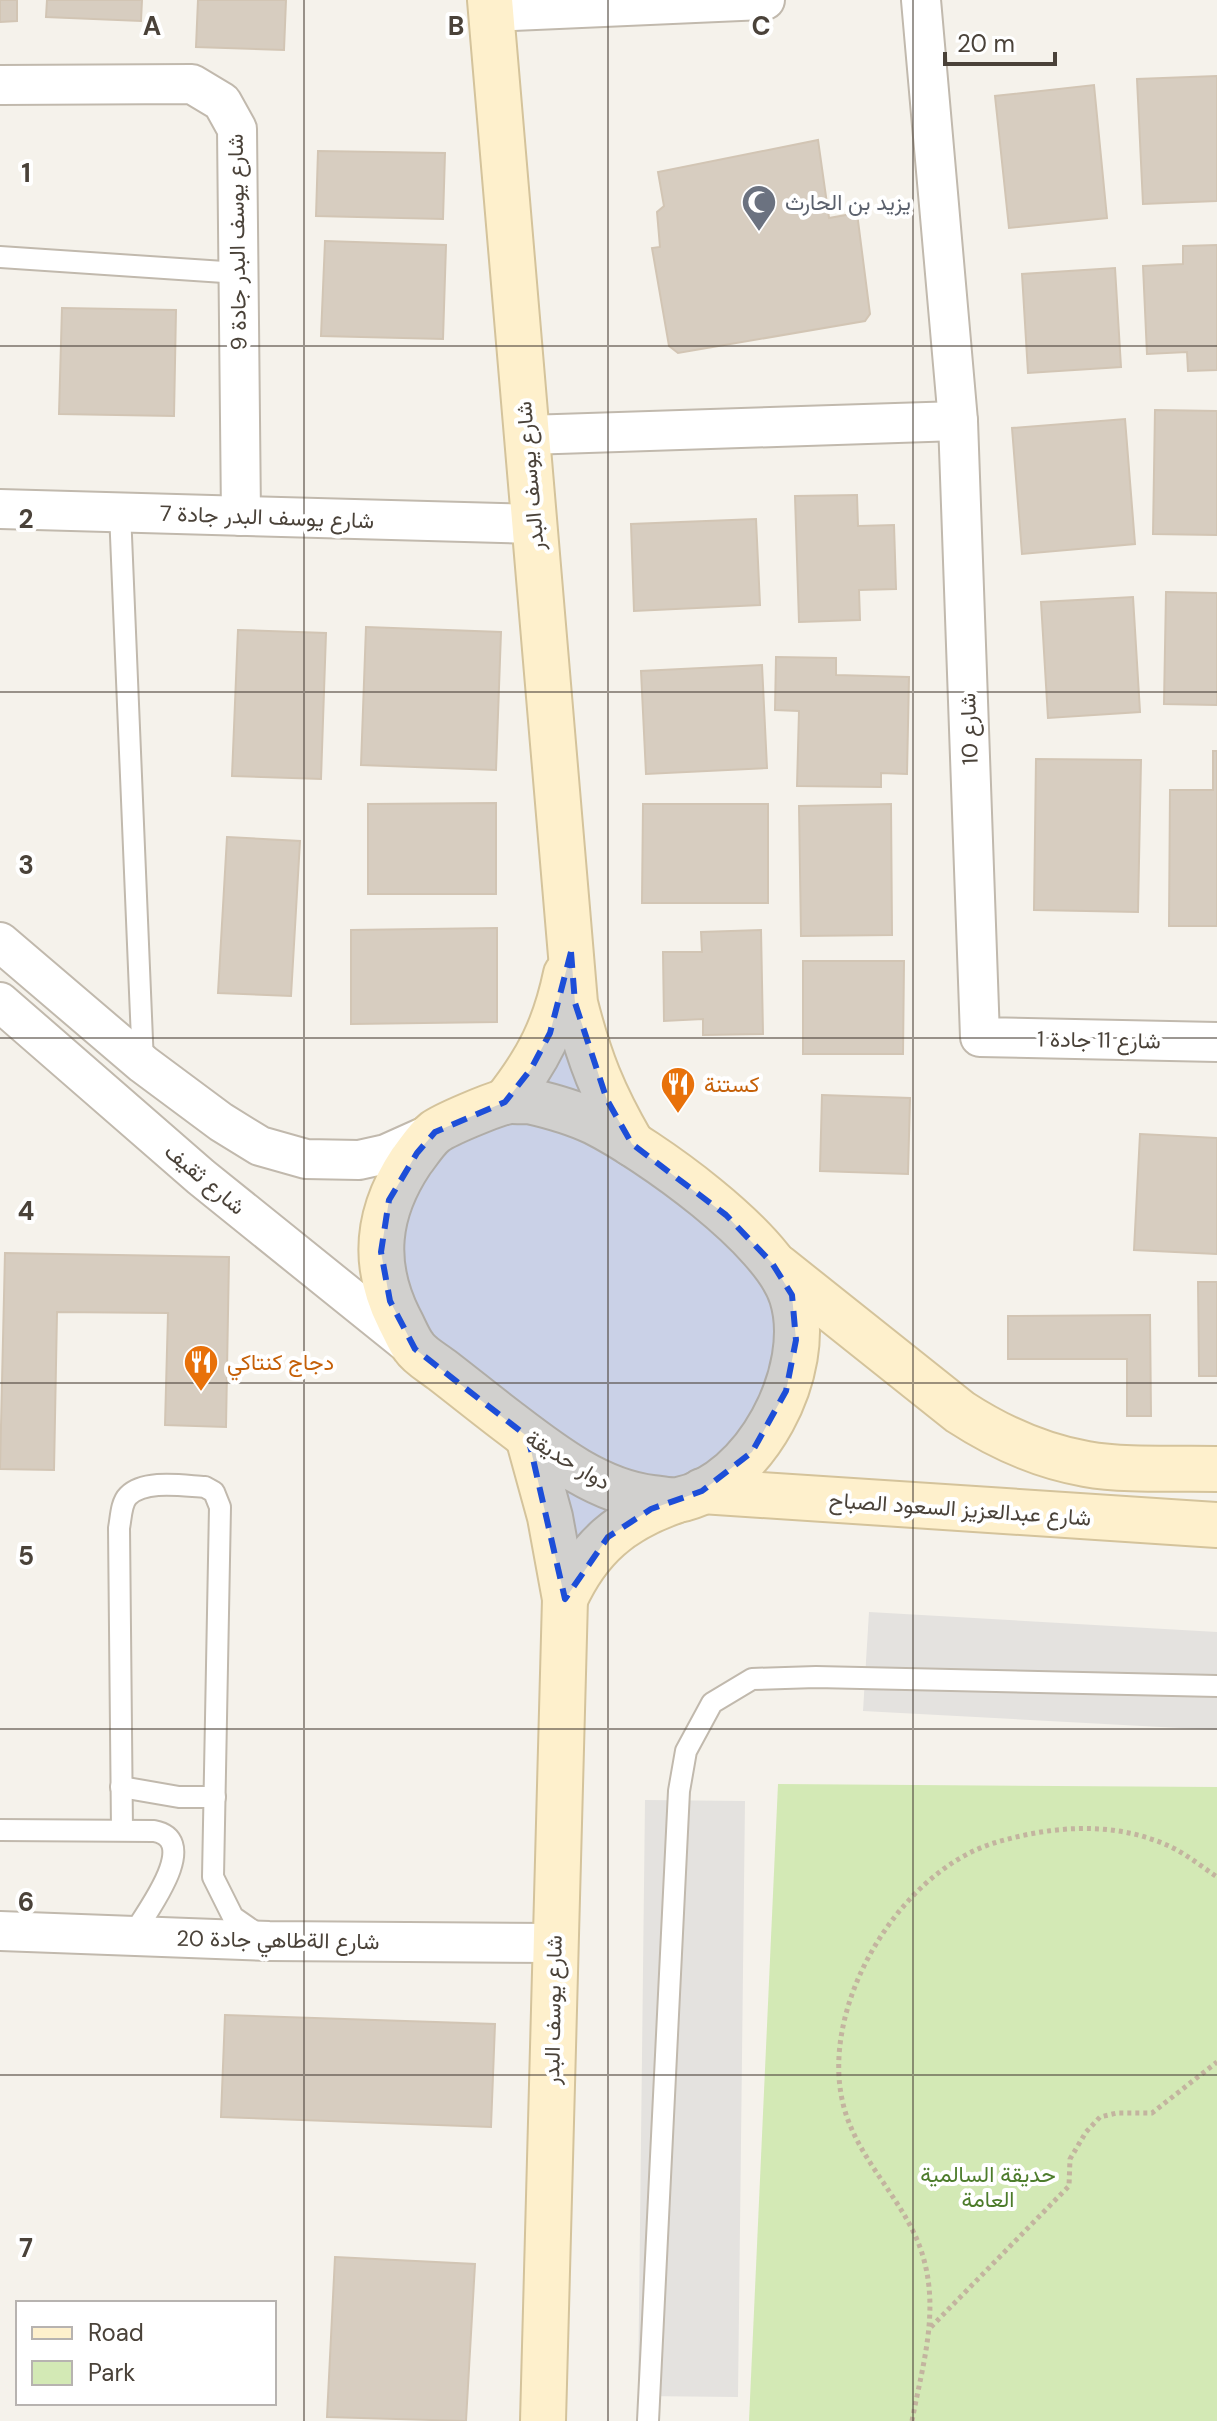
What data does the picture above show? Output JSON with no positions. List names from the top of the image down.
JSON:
{
  "streets": {
    "street": [
      "شارع يوسف البدر جادة 9",
      "شارع يوسف البدر",
      "شارع يوسف البدر جادة 7",
      "شارع 10",
      "شارع 11 جادة 1",
      "شارع ثقيف",
      "دوار حديقة",
      "شارع عبدالعزيز السعود الصباح",
      "شارع الةطاهي جادة 20"
    ]
  },
  "crossings": [
    ["شارع يوسف البدر جادة 9", "شارع يوسف البدر جادة 7"],
    ["شارع يوسف البدر", "شارع يوسف البدر جادة 7"],
    ["شارع يوسف البدر", "دوار حديقة"],
    ["شارع يوسف البدر", "شارع عبدالعزيز السعود الصباح"],
    ["شارع يوسف البدر", "شارع الةطاهي جادة 20"],
    ["شارع 10", "شارع 11 جادة 1"],
    ["شارع ثقيف", "دوار حديقة"],
    ["دوار حديقة", "شارع عبدالعزيز السعود الصباح"]
  ],
  "parks": ["حديقة السالمية العامة"],
  "places": {
    "mosque": ["يزيد بن الحارث"],
    "restaurant": ["كستنة", "دجاج كنتاكي"]
  },
  "legend": ["Road", "Park"],
  "scale_bar": "20 m",
  "grid": {
    "columns": ["A", "B", "C"],
    "rows": [
      "1",
      "2",
      "3",
      "4",
      "5",
      "6",
      "7"
    ]
  }
}
